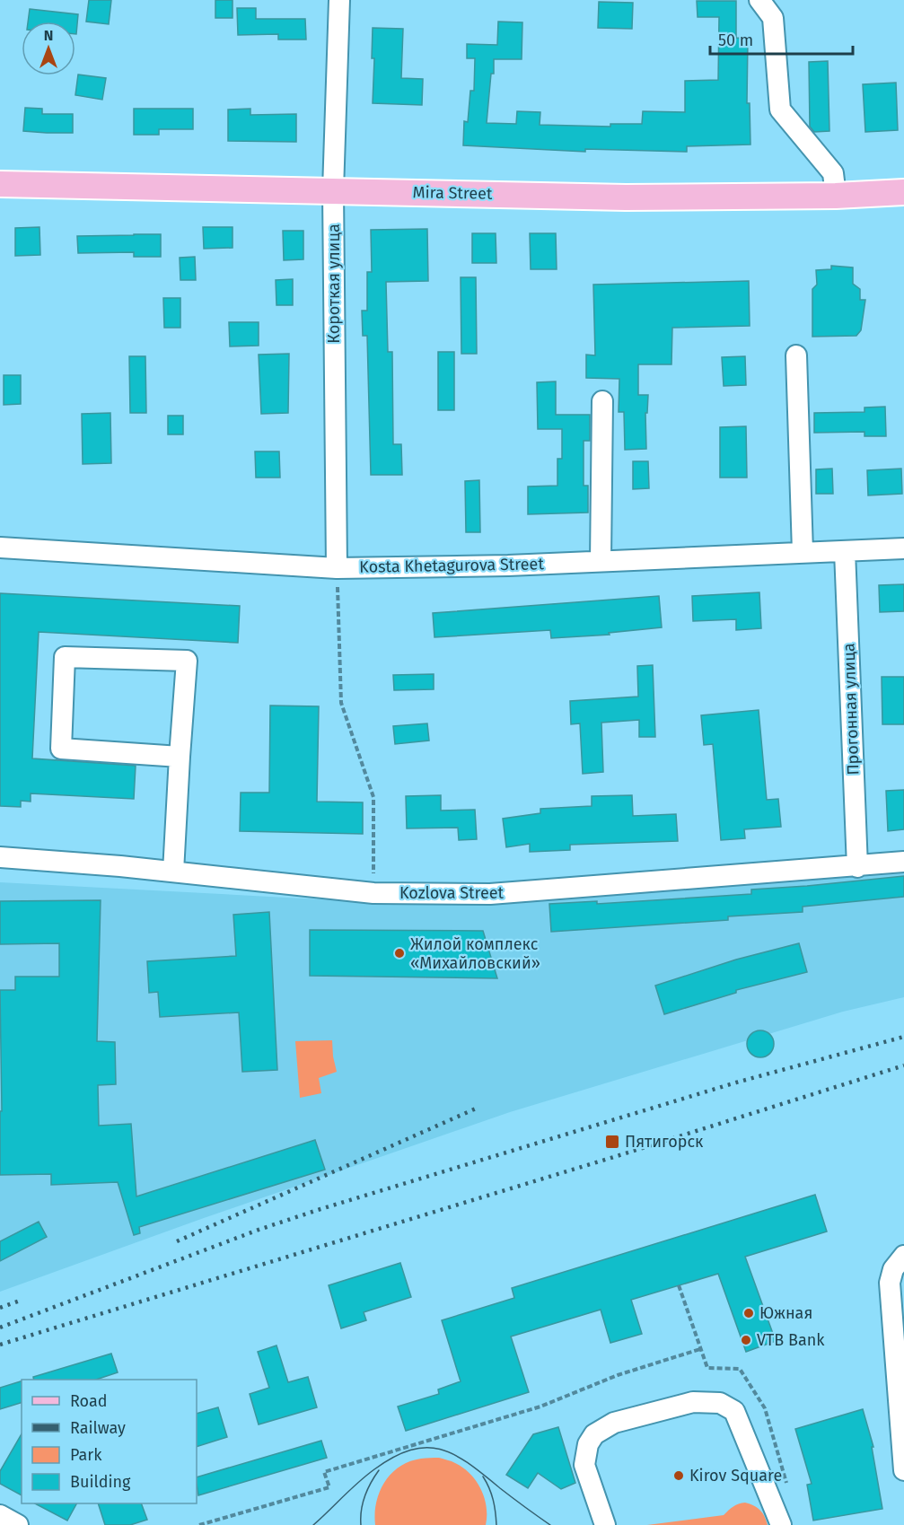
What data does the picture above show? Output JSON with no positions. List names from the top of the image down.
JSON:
{
  "streets": {
    "main road": ["Mira Street"],
    "street": [
      "Короткая улица",
      "Kosta Khetagurova Street",
      "Прогонная улица",
      "Kozlova Street"
    ]
  },
  "crossings": [
    ["Mira Street", "Короткая улица"],
    ["Короткая улица", "Kosta Khetagurova Street"],
    ["Kosta Khetagurova Street", "Прогонная улица"],
    ["Прогонная улица", "Kozlova Street"]
  ],
  "places": {
    "other": [
      "Жилой комплекс «Михайловский»",
      "Южная",
      "VTB Bank",
      "Kirov Square"
    ],
    "transit": ["Пятигорск"]
  },
  "legend": [
    "Road",
    "Railway",
    "Park",
    "Building"
  ],
  "scale_bar": "50 m",
  "north": "top"
}
